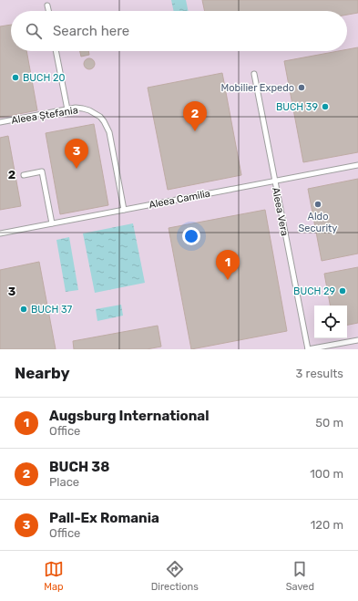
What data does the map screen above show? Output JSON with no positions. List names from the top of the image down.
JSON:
{
  "streets": {
    "lane": ["Aleea Ștefania", "Aleea Camilia", "Aleea Vera"]
  },
  "crossings": [
    ["Aleea Ștefania", "Aleea Camilia"],
    ["Aleea Camilia", "Aleea Vera"]
  ],
  "places": [
    "BUCH 20",
    "Mobilier Expedo",
    "BUCH 39",
    "Aldo Security",
    "BUCH 29",
    "BUCH 37"
  ],
  "page": {
    "search": "Search here",
    "pins": ["2", "3", "1"],
    "heading": ["Nearby", "3 results"],
    "list": [
      {
        "mark": "1",
        "name": "Augsburg International",
        "note": "Office",
        "value": "50 m"
      },
      {
        "mark": "2",
        "name": "BUCH 38",
        "note": "Place",
        "value": "100 m"
      },
      {
        "mark": "3",
        "name": "Pall-Ex Romania",
        "note": "Office",
        "value": "120 m"
      }
    ],
    "nav": ["Map", "Directions", "Saved"]
  },
  "grid": {
    "rows": ["2", "3"]
  }
}
